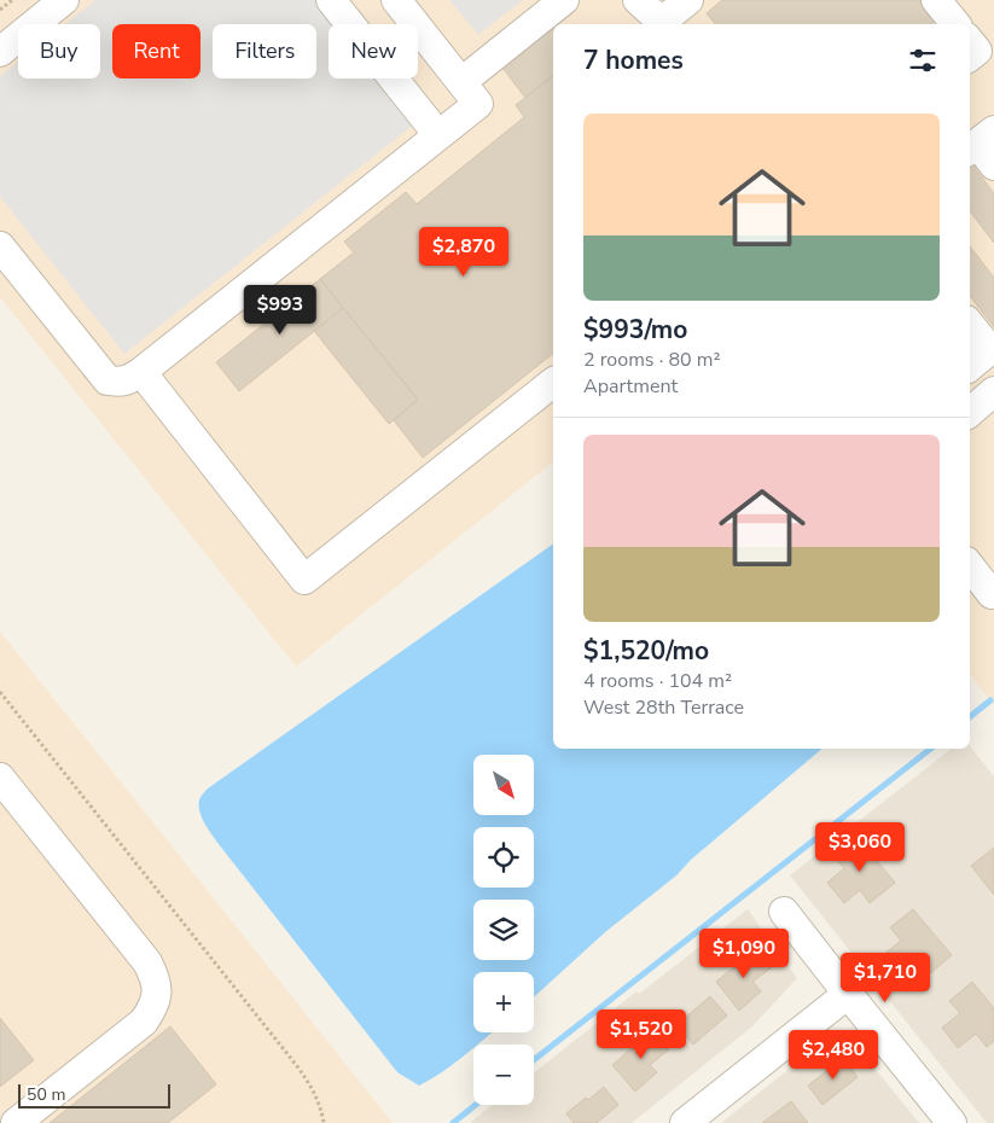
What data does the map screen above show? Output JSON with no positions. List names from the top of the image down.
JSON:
{
  "scale_bar": "50 m",
  "north": "bottom right",
  "page": {
    "chip": [
      "Buy",
      "Rent",
      "Filters",
      "New"
    ],
    "heading": "7 homes",
    "list": [
      {
        "name": "$993/mo",
        "note": "2 rooms · 80 m² · Apartment"
      },
      {
        "name": "$1,520/mo",
        "note": "4 rooms · 104 m² · West 28th Terrace"
      }
    ],
    "price": [
      "$2,870",
      "$993",
      "$3,060",
      "$1,090",
      "$1,710",
      "$1,520",
      "$2,480"
    ],
    "map_buttons": ["+", "−"],
    "scale": "50 m"
  }
}
